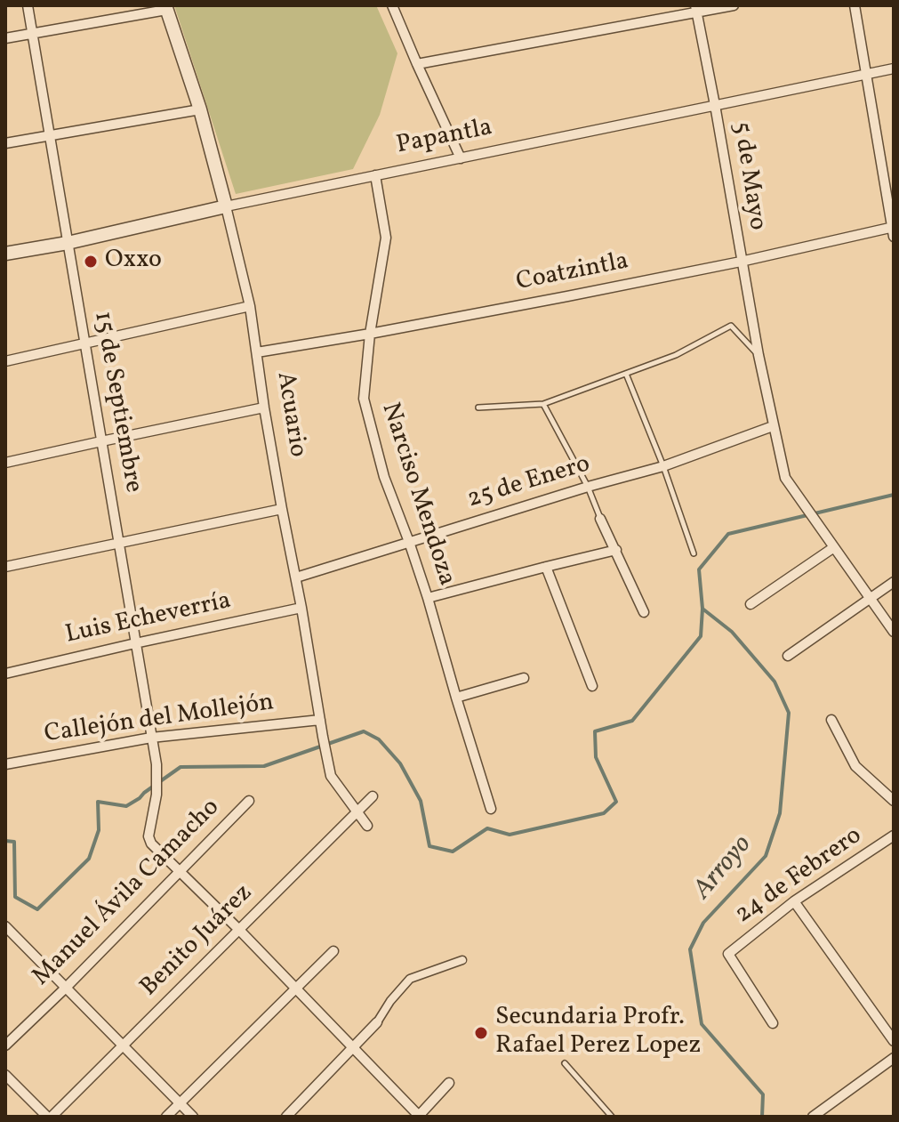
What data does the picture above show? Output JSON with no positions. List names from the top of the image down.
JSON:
{
  "streets": {
    "street": [
      "Papantla",
      "5 de Mayo",
      "Coatzintla",
      "15 de Septiembre",
      "Acuario",
      "25 de Enero",
      "Narciso Mendoza",
      "Luis Echeverría",
      "Callejón del Mollejón",
      "24 de Febrero",
      "Manuel Ávila Camacho",
      "Benito Juárez"
    ]
  },
  "crossings": [
    ["Papantla", "5 de Mayo"],
    ["Papantla", "15 de Septiembre"],
    ["Papantla", "Acuario"],
    ["Papantla", "Narciso Mendoza"],
    ["5 de Mayo", "Coatzintla"],
    ["5 de Mayo", "25 de Enero"],
    ["Coatzintla", "Acuario"],
    ["Coatzintla", "Narciso Mendoza"],
    ["15 de Septiembre", "Luis Echeverría"],
    ["15 de Septiembre", "Callejón del Mollejón"],
    ["15 de Septiembre", "Manuel Ávila Camacho"],
    ["Acuario", "25 de Enero"],
    ["Acuario", "Luis Echeverría"],
    ["Acuario", "Callejón del Mollejón"],
    ["Acuario", "Benito Juárez"],
    ["25 de Enero", "Narciso Mendoza"]
  ],
  "water": ["Arroyo"],
  "places": ["Oxxo", "Secundaria Profr. Rafael Perez Lopez"]
}
